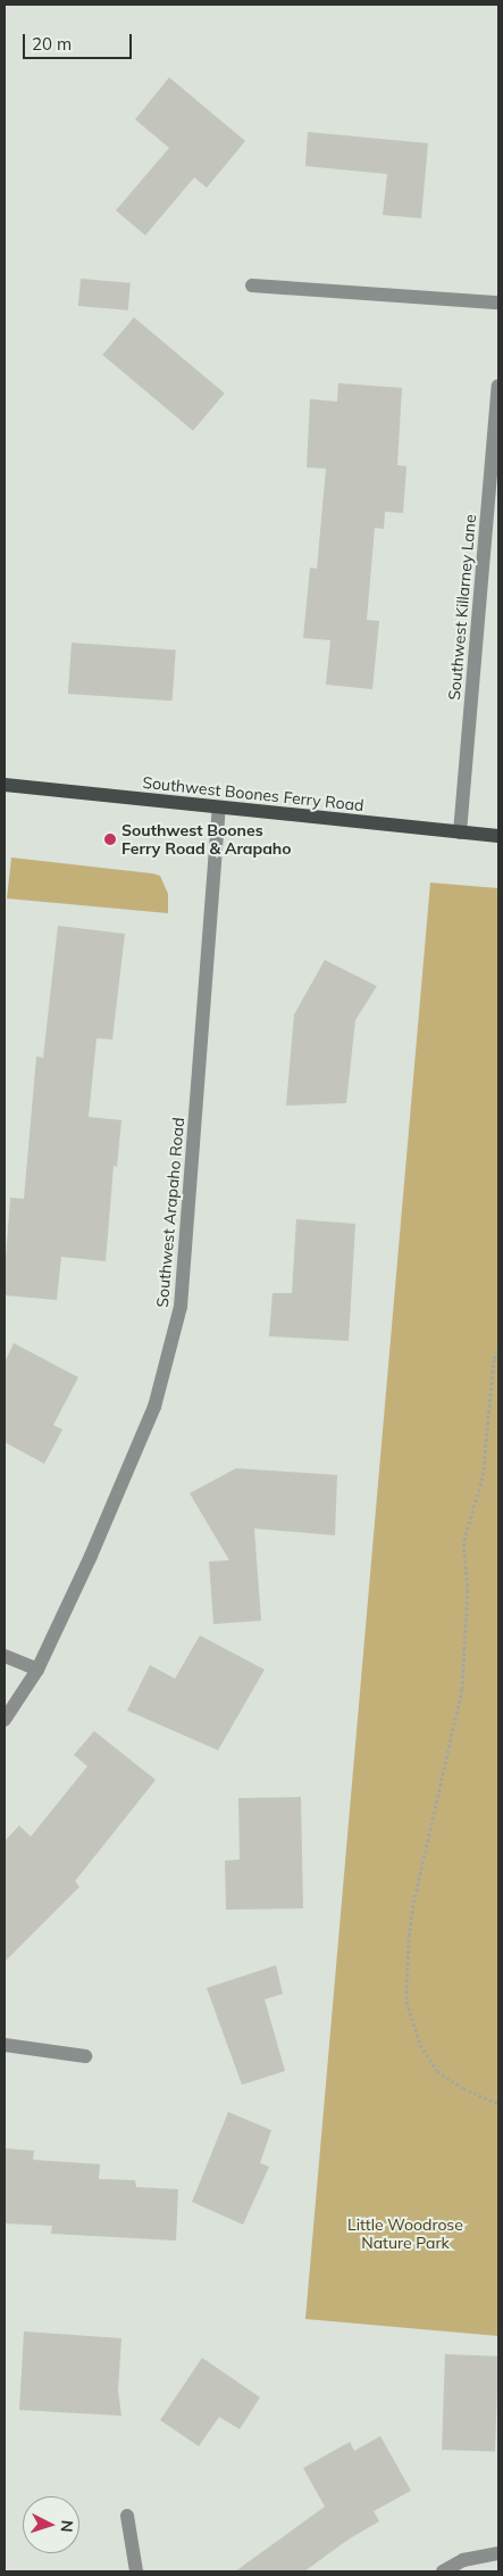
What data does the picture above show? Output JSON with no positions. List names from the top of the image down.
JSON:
{
  "streets": {
    "main road": ["Southwest Boones Ferry Road"],
    "street": ["Southwest Killarney Lane", "Southwest Arapaho Road"]
  },
  "crossings": [
    ["Southwest Killarney Lane", "Southwest Boones Ferry Road"],
    ["Southwest Boones Ferry Road", "Southwest Arapaho Road"]
  ],
  "parks": ["Little Woodrose Nature Park"],
  "places": ["Southwest Boones Ferry Road & Arapaho"],
  "scale_bar": "20 m",
  "north": "right"
}
